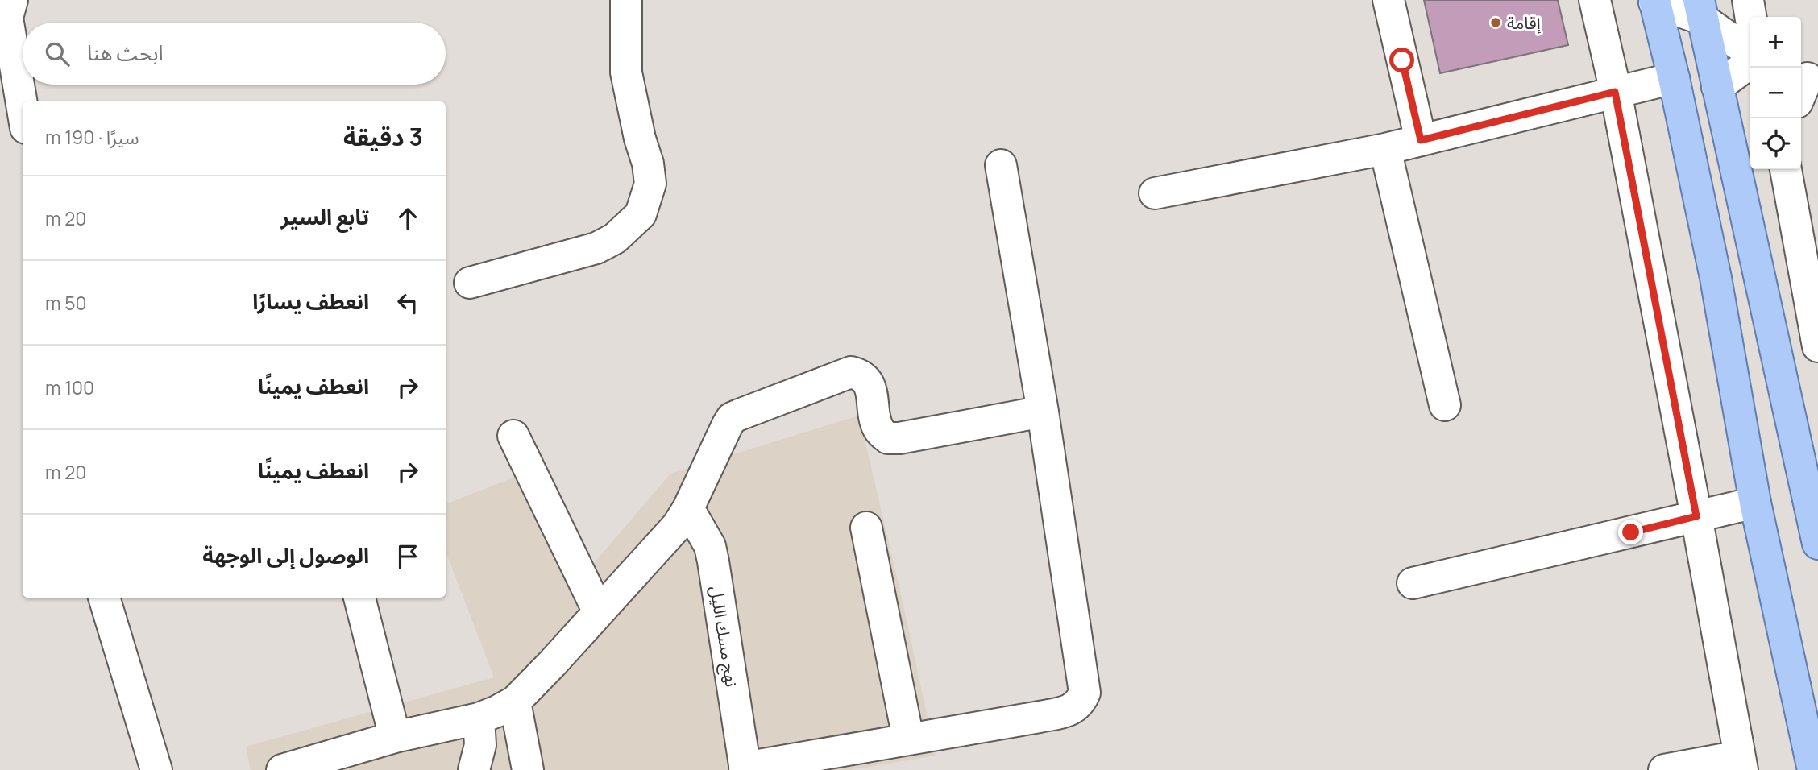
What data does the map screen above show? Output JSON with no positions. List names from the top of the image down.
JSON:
{
  "streets": {
    "street": ["نهج مسك الليل"]
  },
  "places": ["إقامة"],
  "page": {
    "map_buttons": ["+", "−"],
    "search": "ابحث هنا",
    "heading": ["3 دقيقة", "سيرًا · 190 m"],
    "list": [
      ["تابع السير", "20 m"],
      ["انعطف يسارًا", "50 m"],
      ["انعطف يمينًا", "100 m"],
      ["انعطف يمينًا", "20 m"],
      "الوصول إلى الوجهة"
    ]
  }
}
